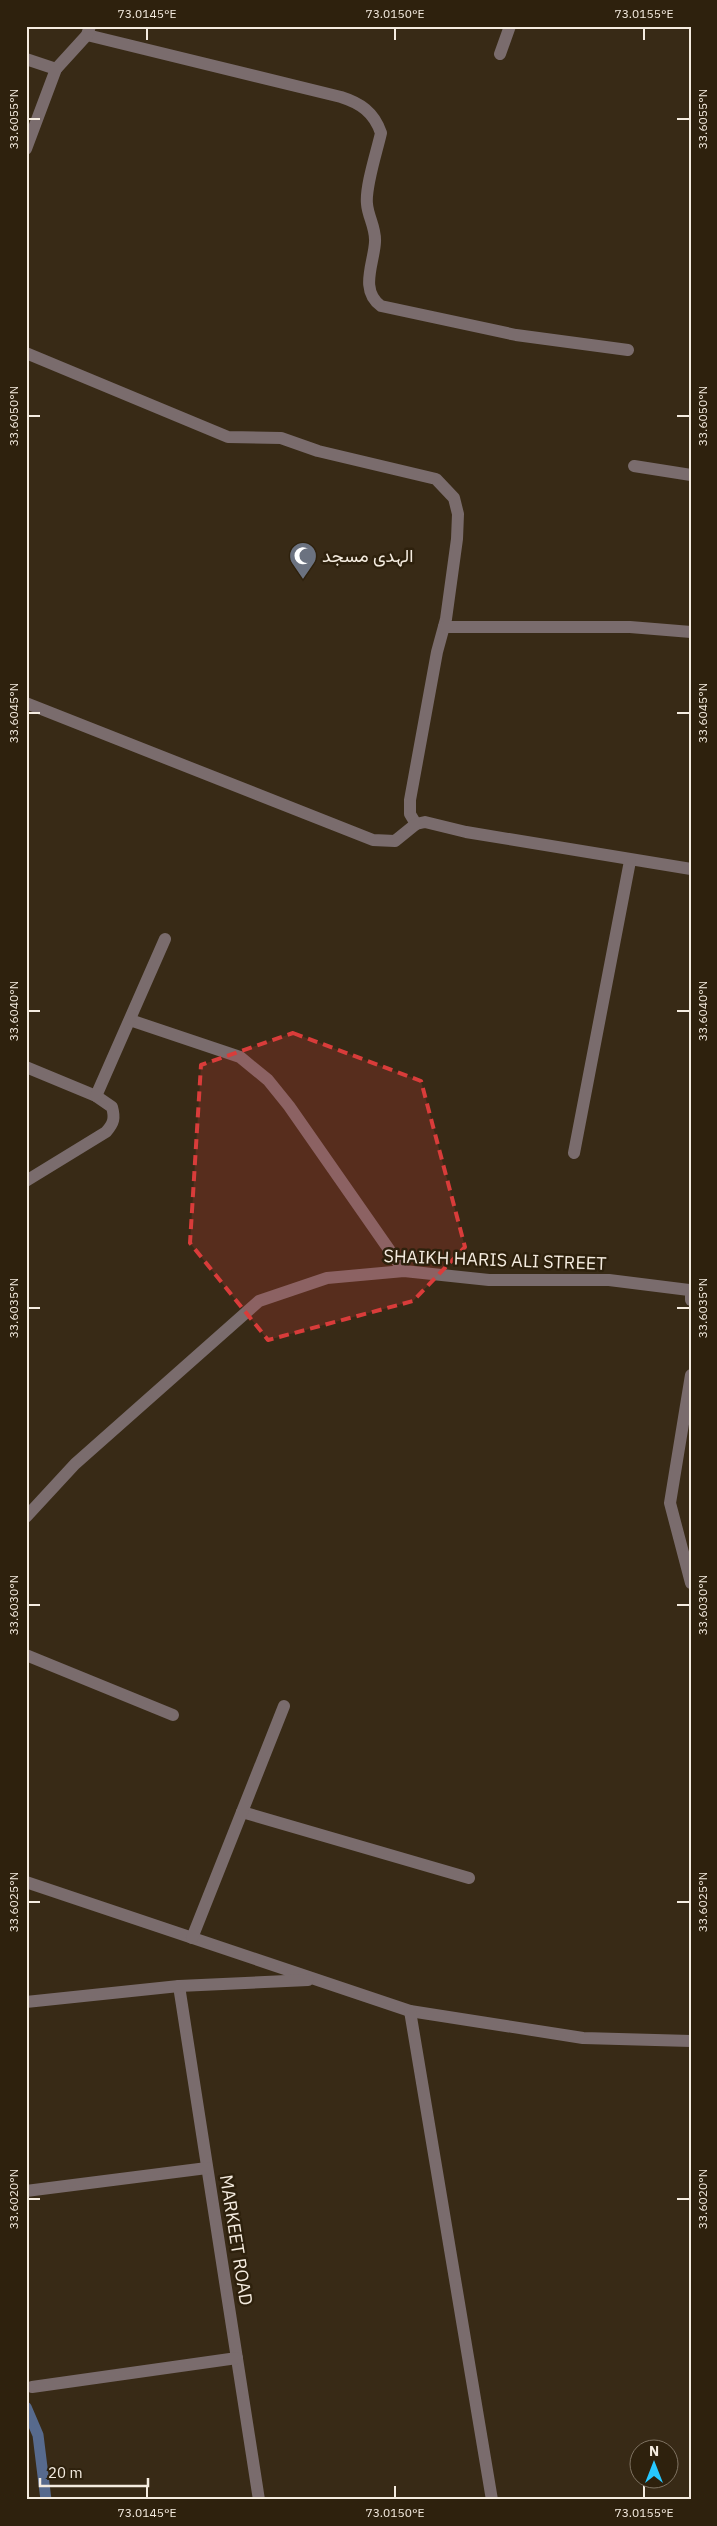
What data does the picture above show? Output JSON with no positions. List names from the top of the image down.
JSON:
{
  "streets": {
    "street": ["SHAIKH HARIS ALI STREET", "MARKEET ROAD"]
  },
  "places": {
    "mosque": ["الہدی مسجد"]
  },
  "scale_bar": "20 m",
  "north": "top",
  "coordinates": [
    "73.0145°E",
    "73.0150°E",
    "73.0155°E",
    "33.6055°N",
    "33.6050°N",
    "33.6045°N",
    "33.6040°N",
    "33.6035°N",
    "33.6030°N",
    "33.6025°N",
    "33.6020°N"
  ]
}
